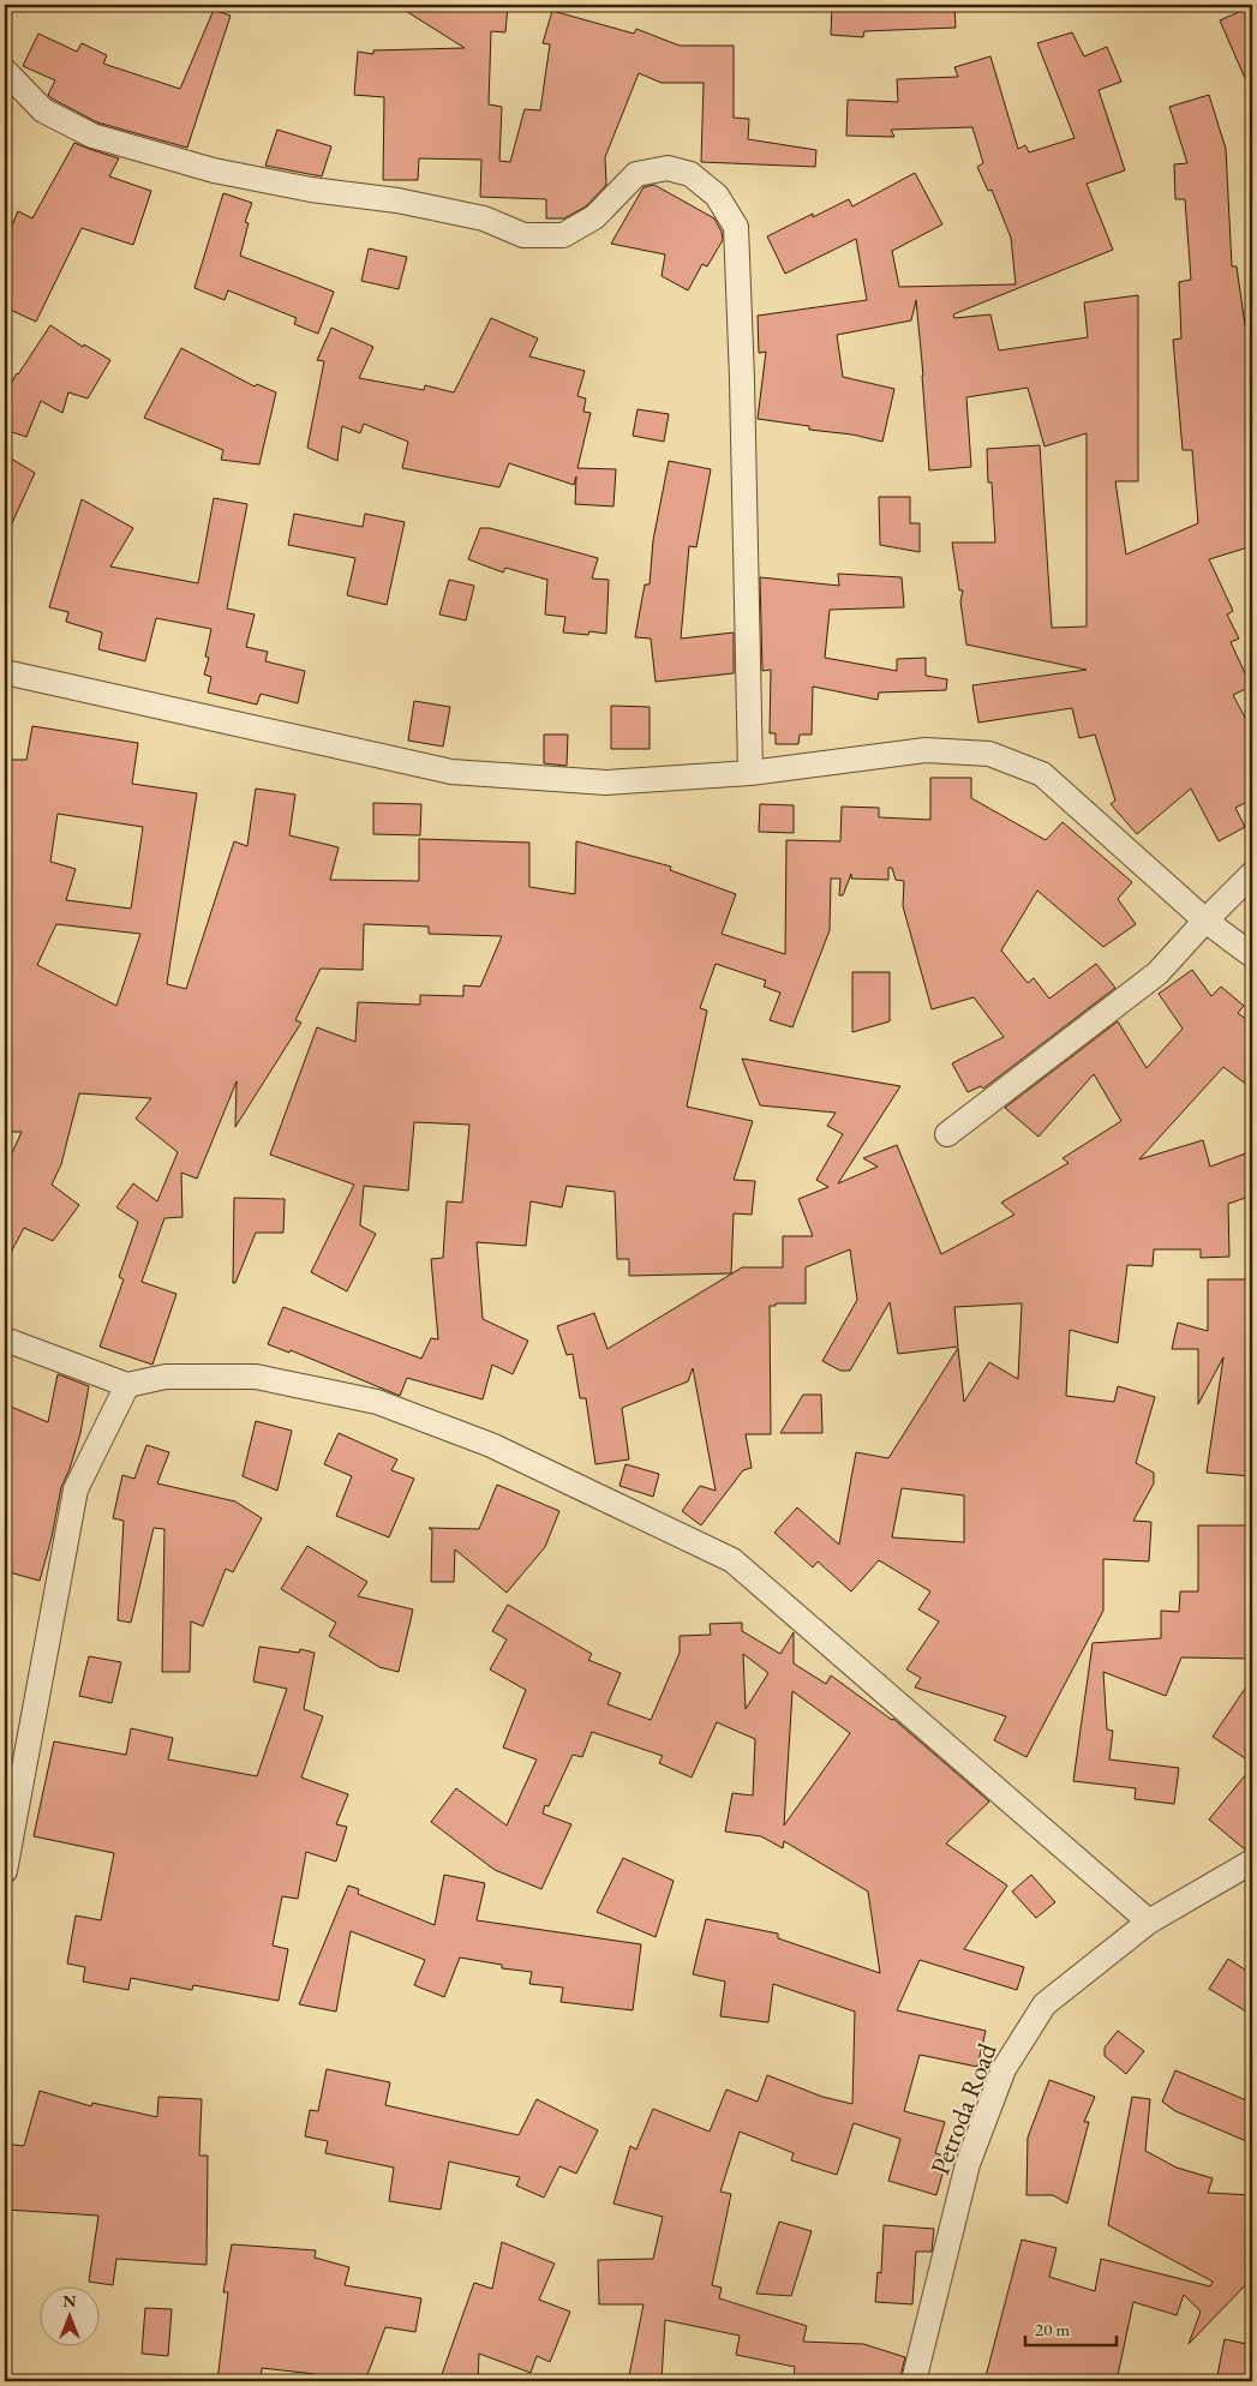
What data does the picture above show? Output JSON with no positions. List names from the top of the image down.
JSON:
{
  "streets": {
    "street": ["Petroda Road"]
  },
  "scale_bar": "20 m",
  "north": "top"
}
